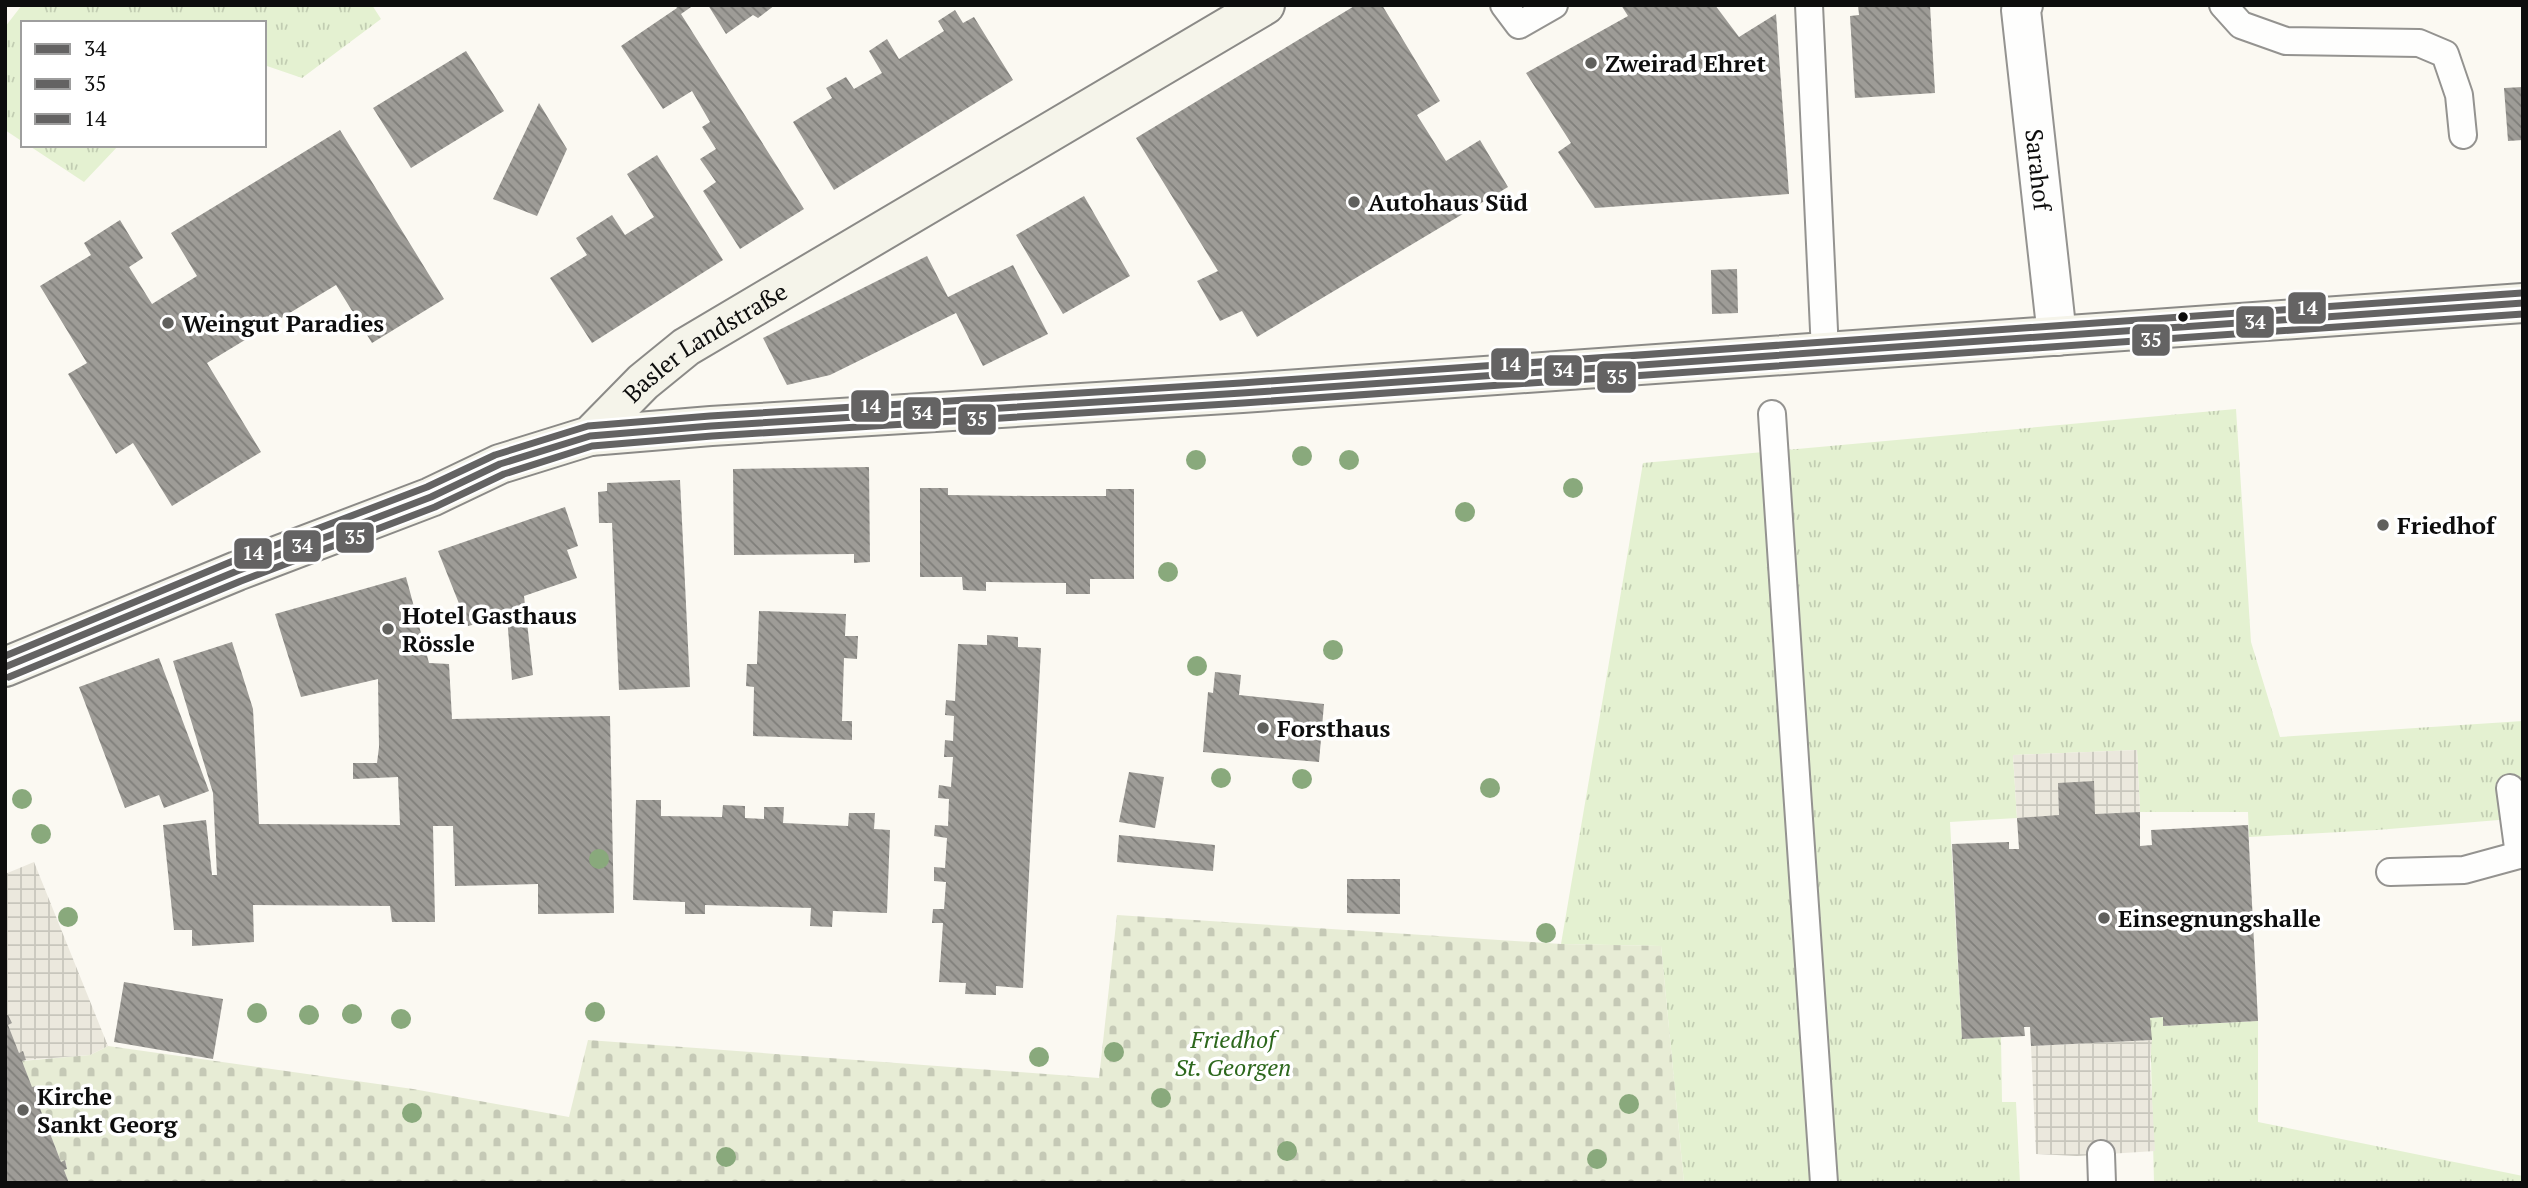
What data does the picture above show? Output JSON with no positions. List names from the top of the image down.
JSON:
{
  "streets": {
    "street": ["Sarahof", "Basler Landstraße"]
  },
  "parks": ["Friedhof St. Georgen"],
  "places": [
    "Zweirad Ehret",
    "Autohaus Süd",
    "Weingut Paradies",
    "Friedhof",
    "Hotel Gasthaus Rössle",
    "Forsthaus",
    "Einsegnungshalle",
    "Kirche Sankt Georg"
  ],
  "lines": ["transit line 14", "transit line 34", "transit line 35"],
  "legend": ["34", "35", "14"]
}
